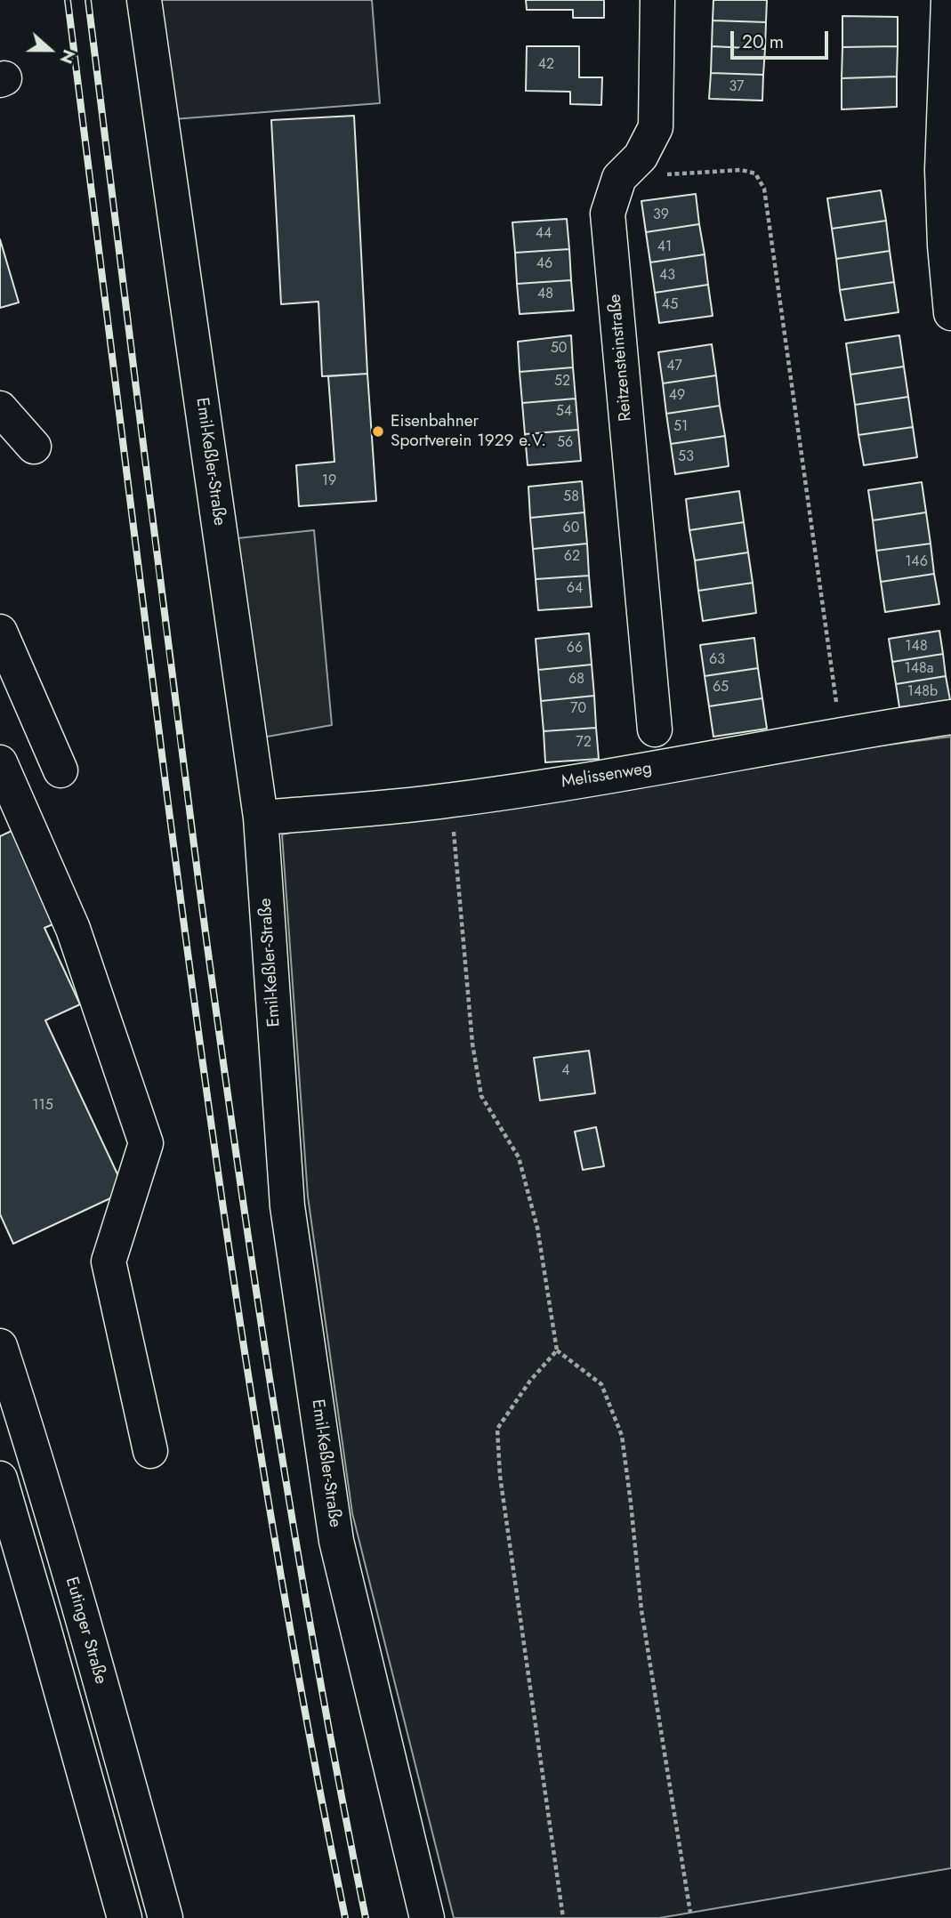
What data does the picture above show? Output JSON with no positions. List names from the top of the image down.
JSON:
{
  "streets": {
    "street": [
      "Reitzensteinstraße",
      "Emil-Keßler-Straße",
      "Melissenweg",
      "Eutinger Straße"
    ]
  },
  "crossings": [
    ["Emil-Keßler-Straße", "Melissenweg"]
  ],
  "places": ["Eisenbahner Sportverein 1929 e.V."],
  "house_numbers": [
    "42",
    "37",
    "39",
    "44",
    "41",
    "46",
    "43",
    "48",
    "45",
    "50",
    "47",
    "52",
    "49",
    "54",
    "51",
    "56",
    "53",
    "19",
    "58",
    "60",
    "62",
    "146",
    "64",
    "148",
    "66",
    "63",
    "148a",
    "68",
    "65",
    "148b",
    "70",
    "72",
    "4",
    "115"
  ],
  "scale_bar": "20 m",
  "north": "right"
}
